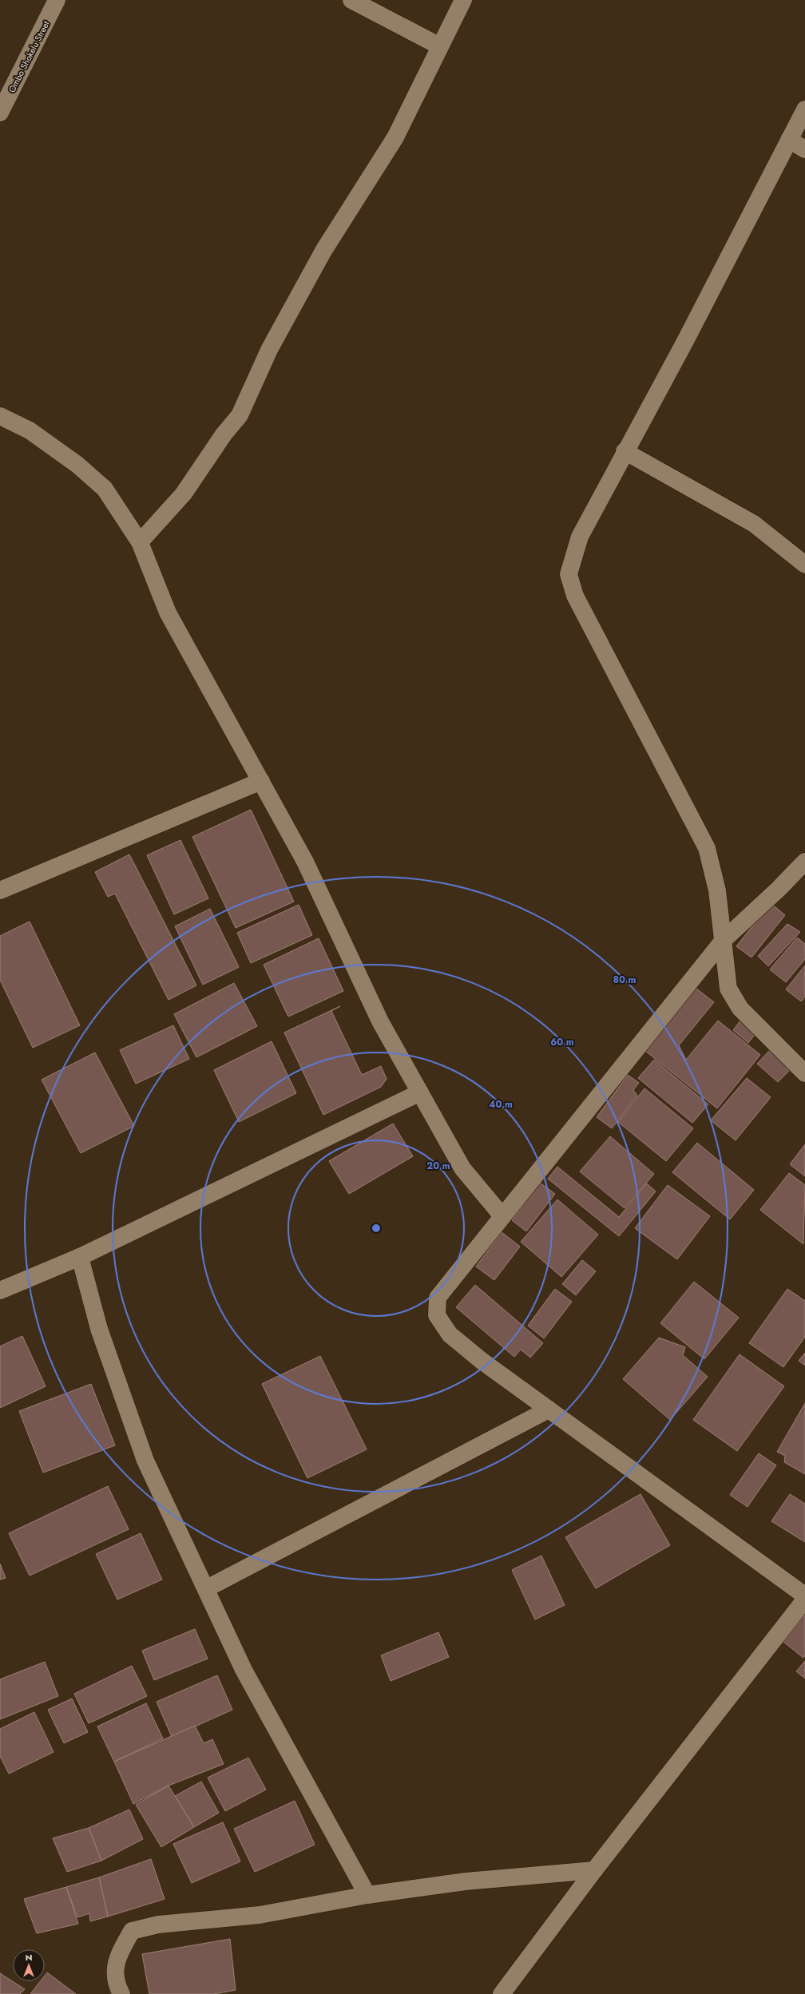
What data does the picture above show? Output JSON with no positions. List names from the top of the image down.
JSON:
{
  "streets": {
    "street": ["Ombo Shokelu Street"]
  },
  "north": "top",
  "rings": [
    "80 m",
    "60 m",
    "40 m",
    "20 m"
  ]
}
